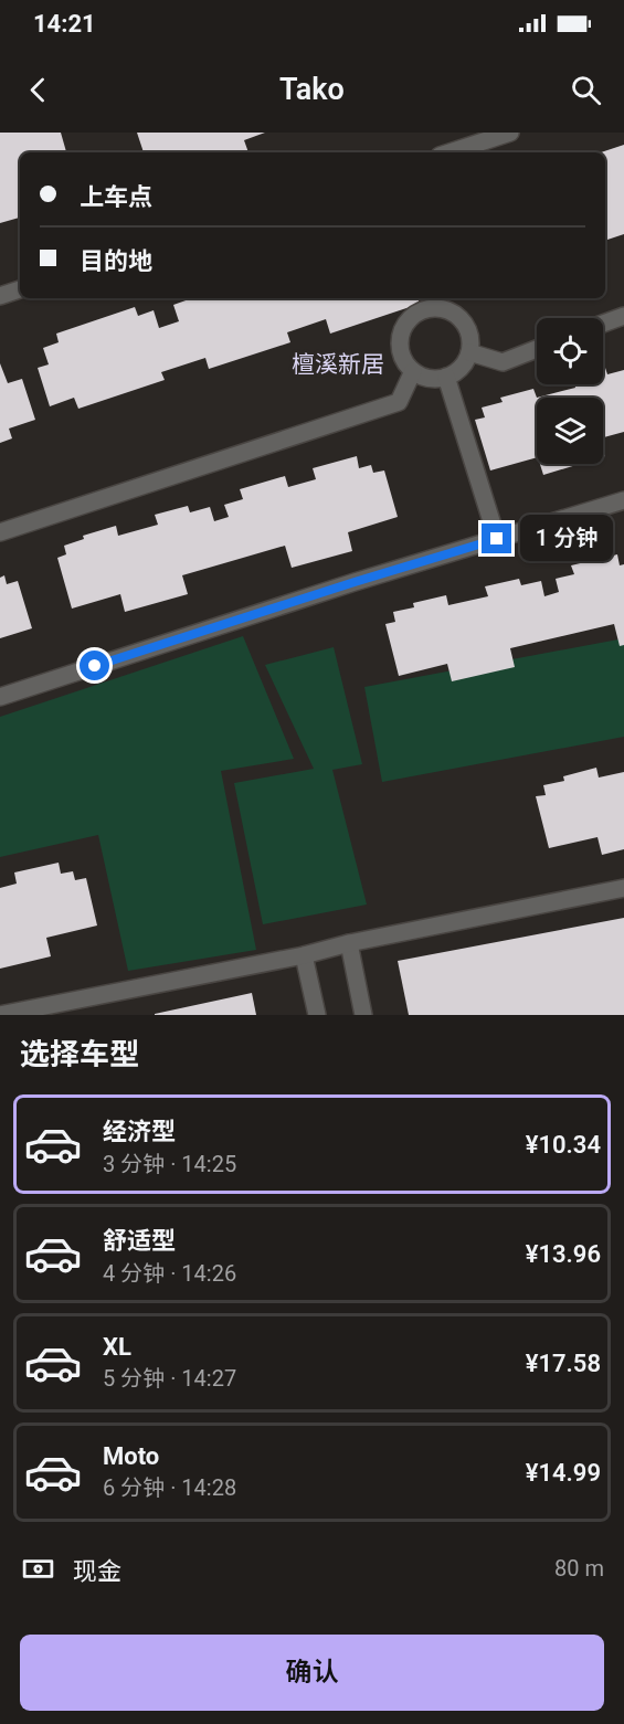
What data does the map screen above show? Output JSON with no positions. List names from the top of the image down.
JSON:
{
  "districts": ["檀溪新居"],
  "page": {
    "status": "14:21",
    "header": "Tako",
    "banner": ["上车点", "目的地"],
    "bubble": "1 分钟",
    "heading": "选择车型",
    "list": [
      {
        "name": "经济型",
        "note": "3 分钟 · 14:25",
        "value": "¥10.34"
      },
      {
        "name": "舒适型",
        "note": "4 分钟 · 14:26",
        "value": "¥13.96"
      },
      {
        "name": "XL",
        "note": "5 分钟 · 14:27",
        "value": "¥17.58"
      },
      {
        "name": "Moto",
        "note": "6 分钟 · 14:28",
        "value": "¥14.99"
      }
    ],
    "pay": ["现金", "80 m"],
    "buttons": "确认"
  }
}
